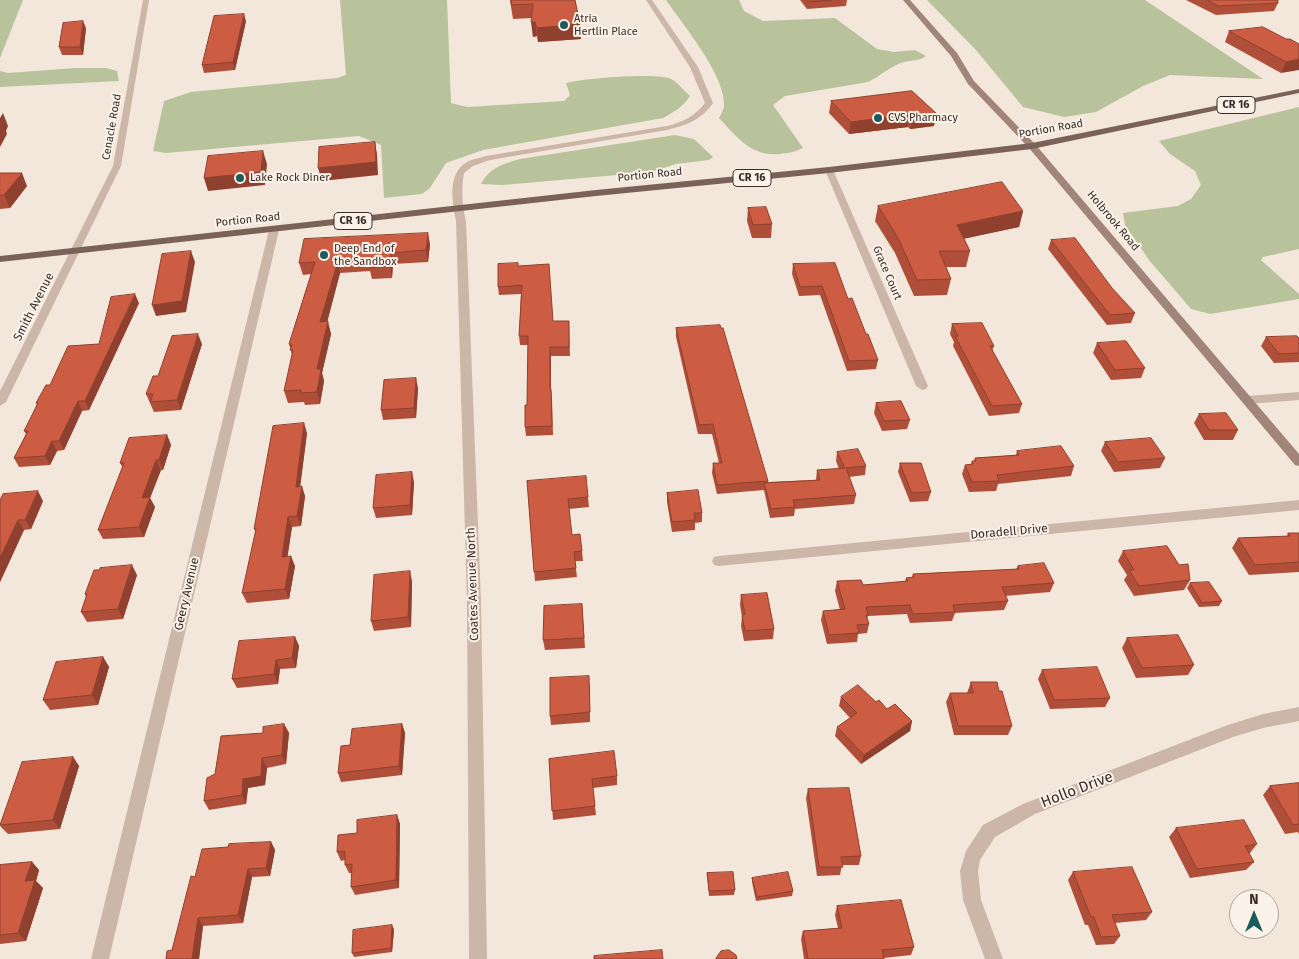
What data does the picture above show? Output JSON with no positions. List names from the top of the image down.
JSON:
{
  "streets": {
    "main road": ["CR 16", "Portion Road"],
    "street": [
      "Cenacle Road",
      "Holbrook Road",
      "Grace Court",
      "Smith Avenue",
      "Doradell Drive",
      "Coates Avenue North",
      "Geery Avenue",
      "Hollo Drive"
    ]
  },
  "crossings": [
    ["Cenacle Road", "Portion Road"],
    ["Cenacle Road", "Smith Avenue"],
    ["Portion Road", "Holbrook Road"],
    ["Portion Road", "Grace Court"],
    ["Portion Road", "Smith Avenue"],
    ["Portion Road", "Coates Avenue North"],
    ["Portion Road", "Geery Avenue"]
  ],
  "places": [
    "Atria Hertlin Place",
    "CVS Pharmacy",
    "Lake Rock Diner",
    "Deep End of the Sandbox"
  ],
  "north": "top"
}
